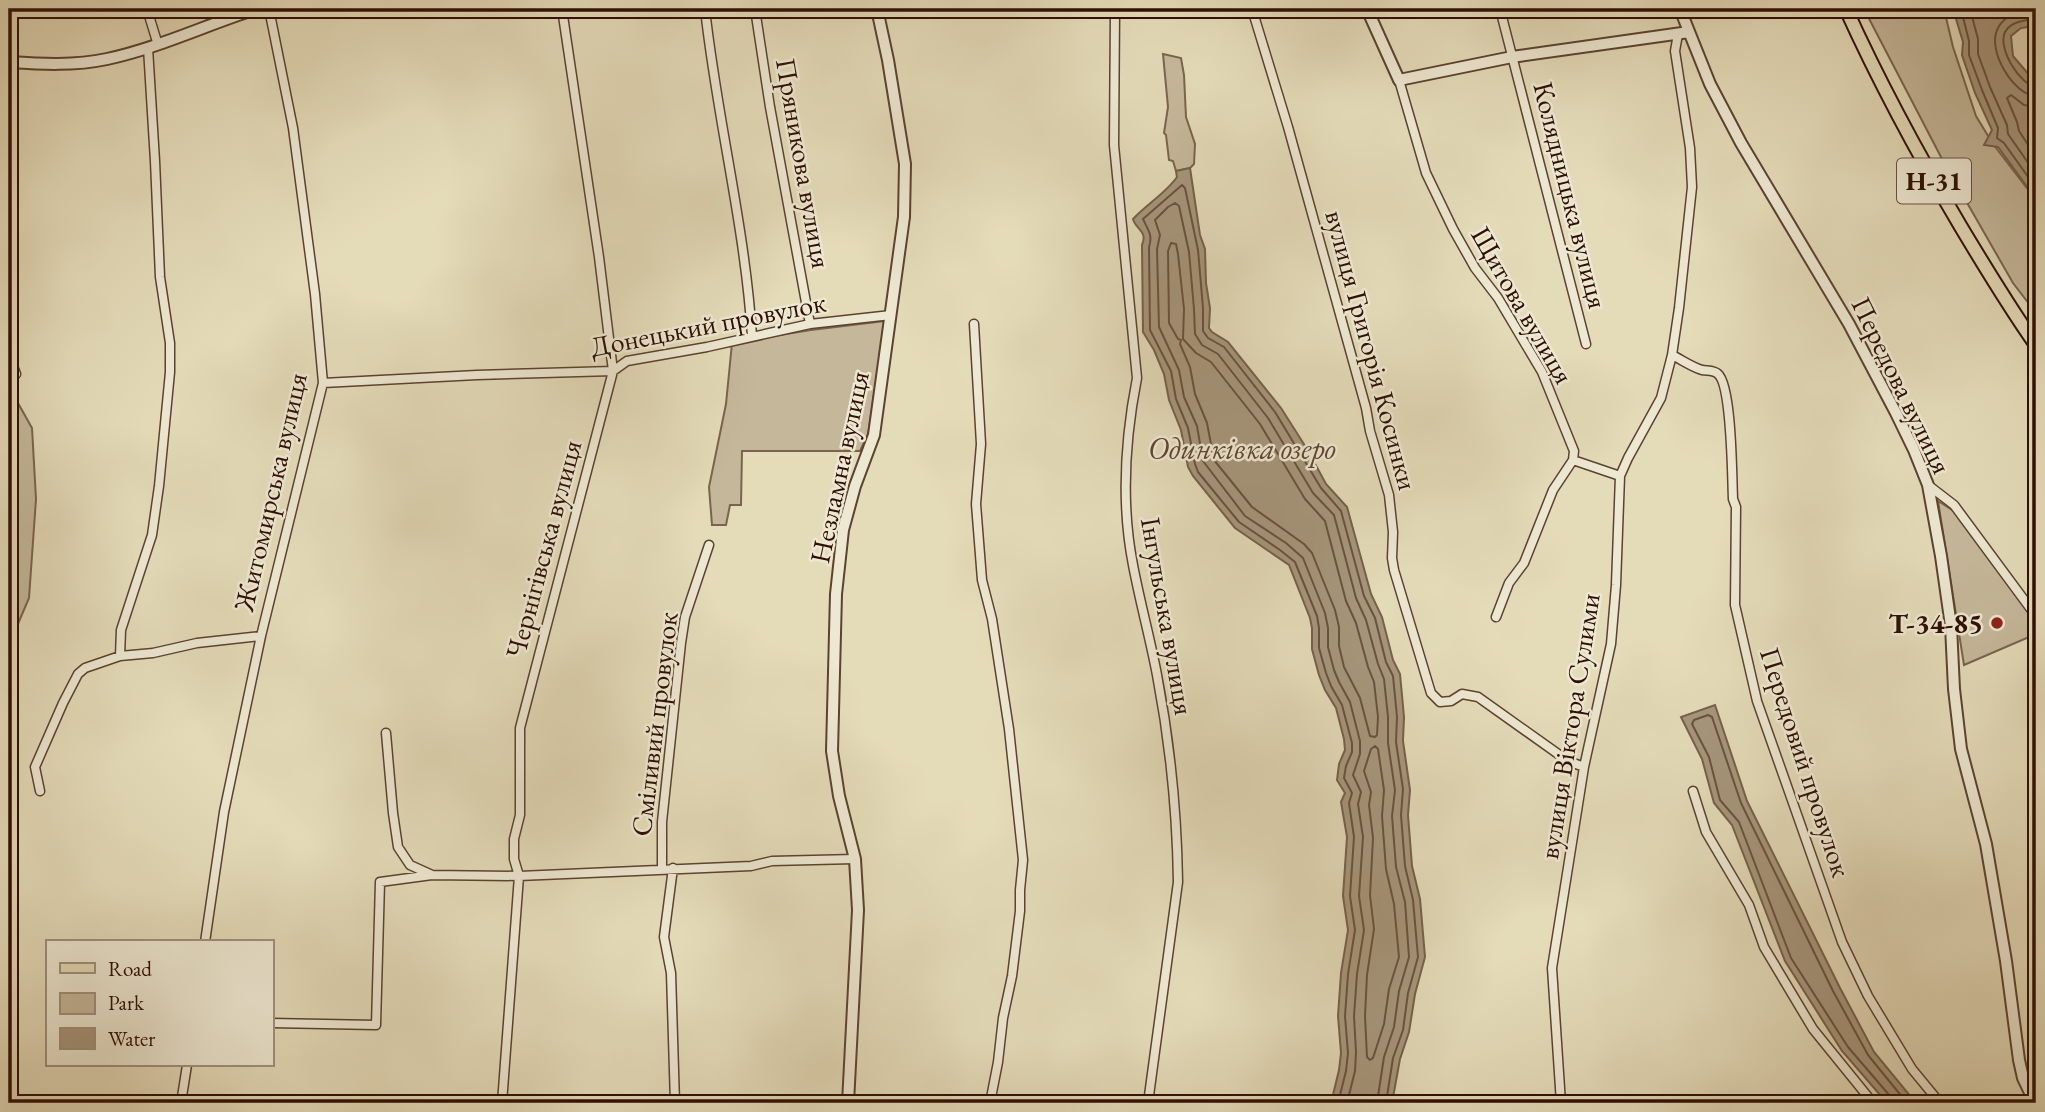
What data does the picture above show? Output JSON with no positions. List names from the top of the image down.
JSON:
{
  "streets": {
    "main road": ["Н-31"],
    "street": [
      "Пряникова вулиця",
      "Колядницька вулиця",
      "Щитова вулиця",
      "Донецький провулок",
      "вулиця Григорія Косинки",
      "Передова вулиця",
      "Незламна вулиця",
      "Житомирська вулиця",
      "Чернігівська вулиця",
      "Інгульська вулиця",
      "Сміливий провулок",
      "вулиця Віктора Сулими",
      "Передовий провулок"
    ]
  },
  "crossings": [
    ["Пряникова вулиця", "Донецький провулок"],
    ["Колядницька вулиця", "Щитова вулиця"],
    ["Колядницька вулиця", "Передова вулиця"],
    ["Колядницька вулиця", "вулиця Віктора Сулими"],
    ["Донецький провулок", "Незламна вулиця"],
    ["Донецький провулок", "Житомирська вулиця"],
    ["Донецький провулок", "Чернігівська вулиця"],
    ["вулиця Григорія Косинки", "вулиця Віктора Сулими"],
    ["Передова вулиця", "вулиця Віктора Сулими"],
    ["вулиця Віктора Сулими", "Передовий провулок"]
  ],
  "water": ["Одинківка озеро"],
  "places": ["Т-34-85"],
  "legend": ["Road", "Park", "Water"]
}
